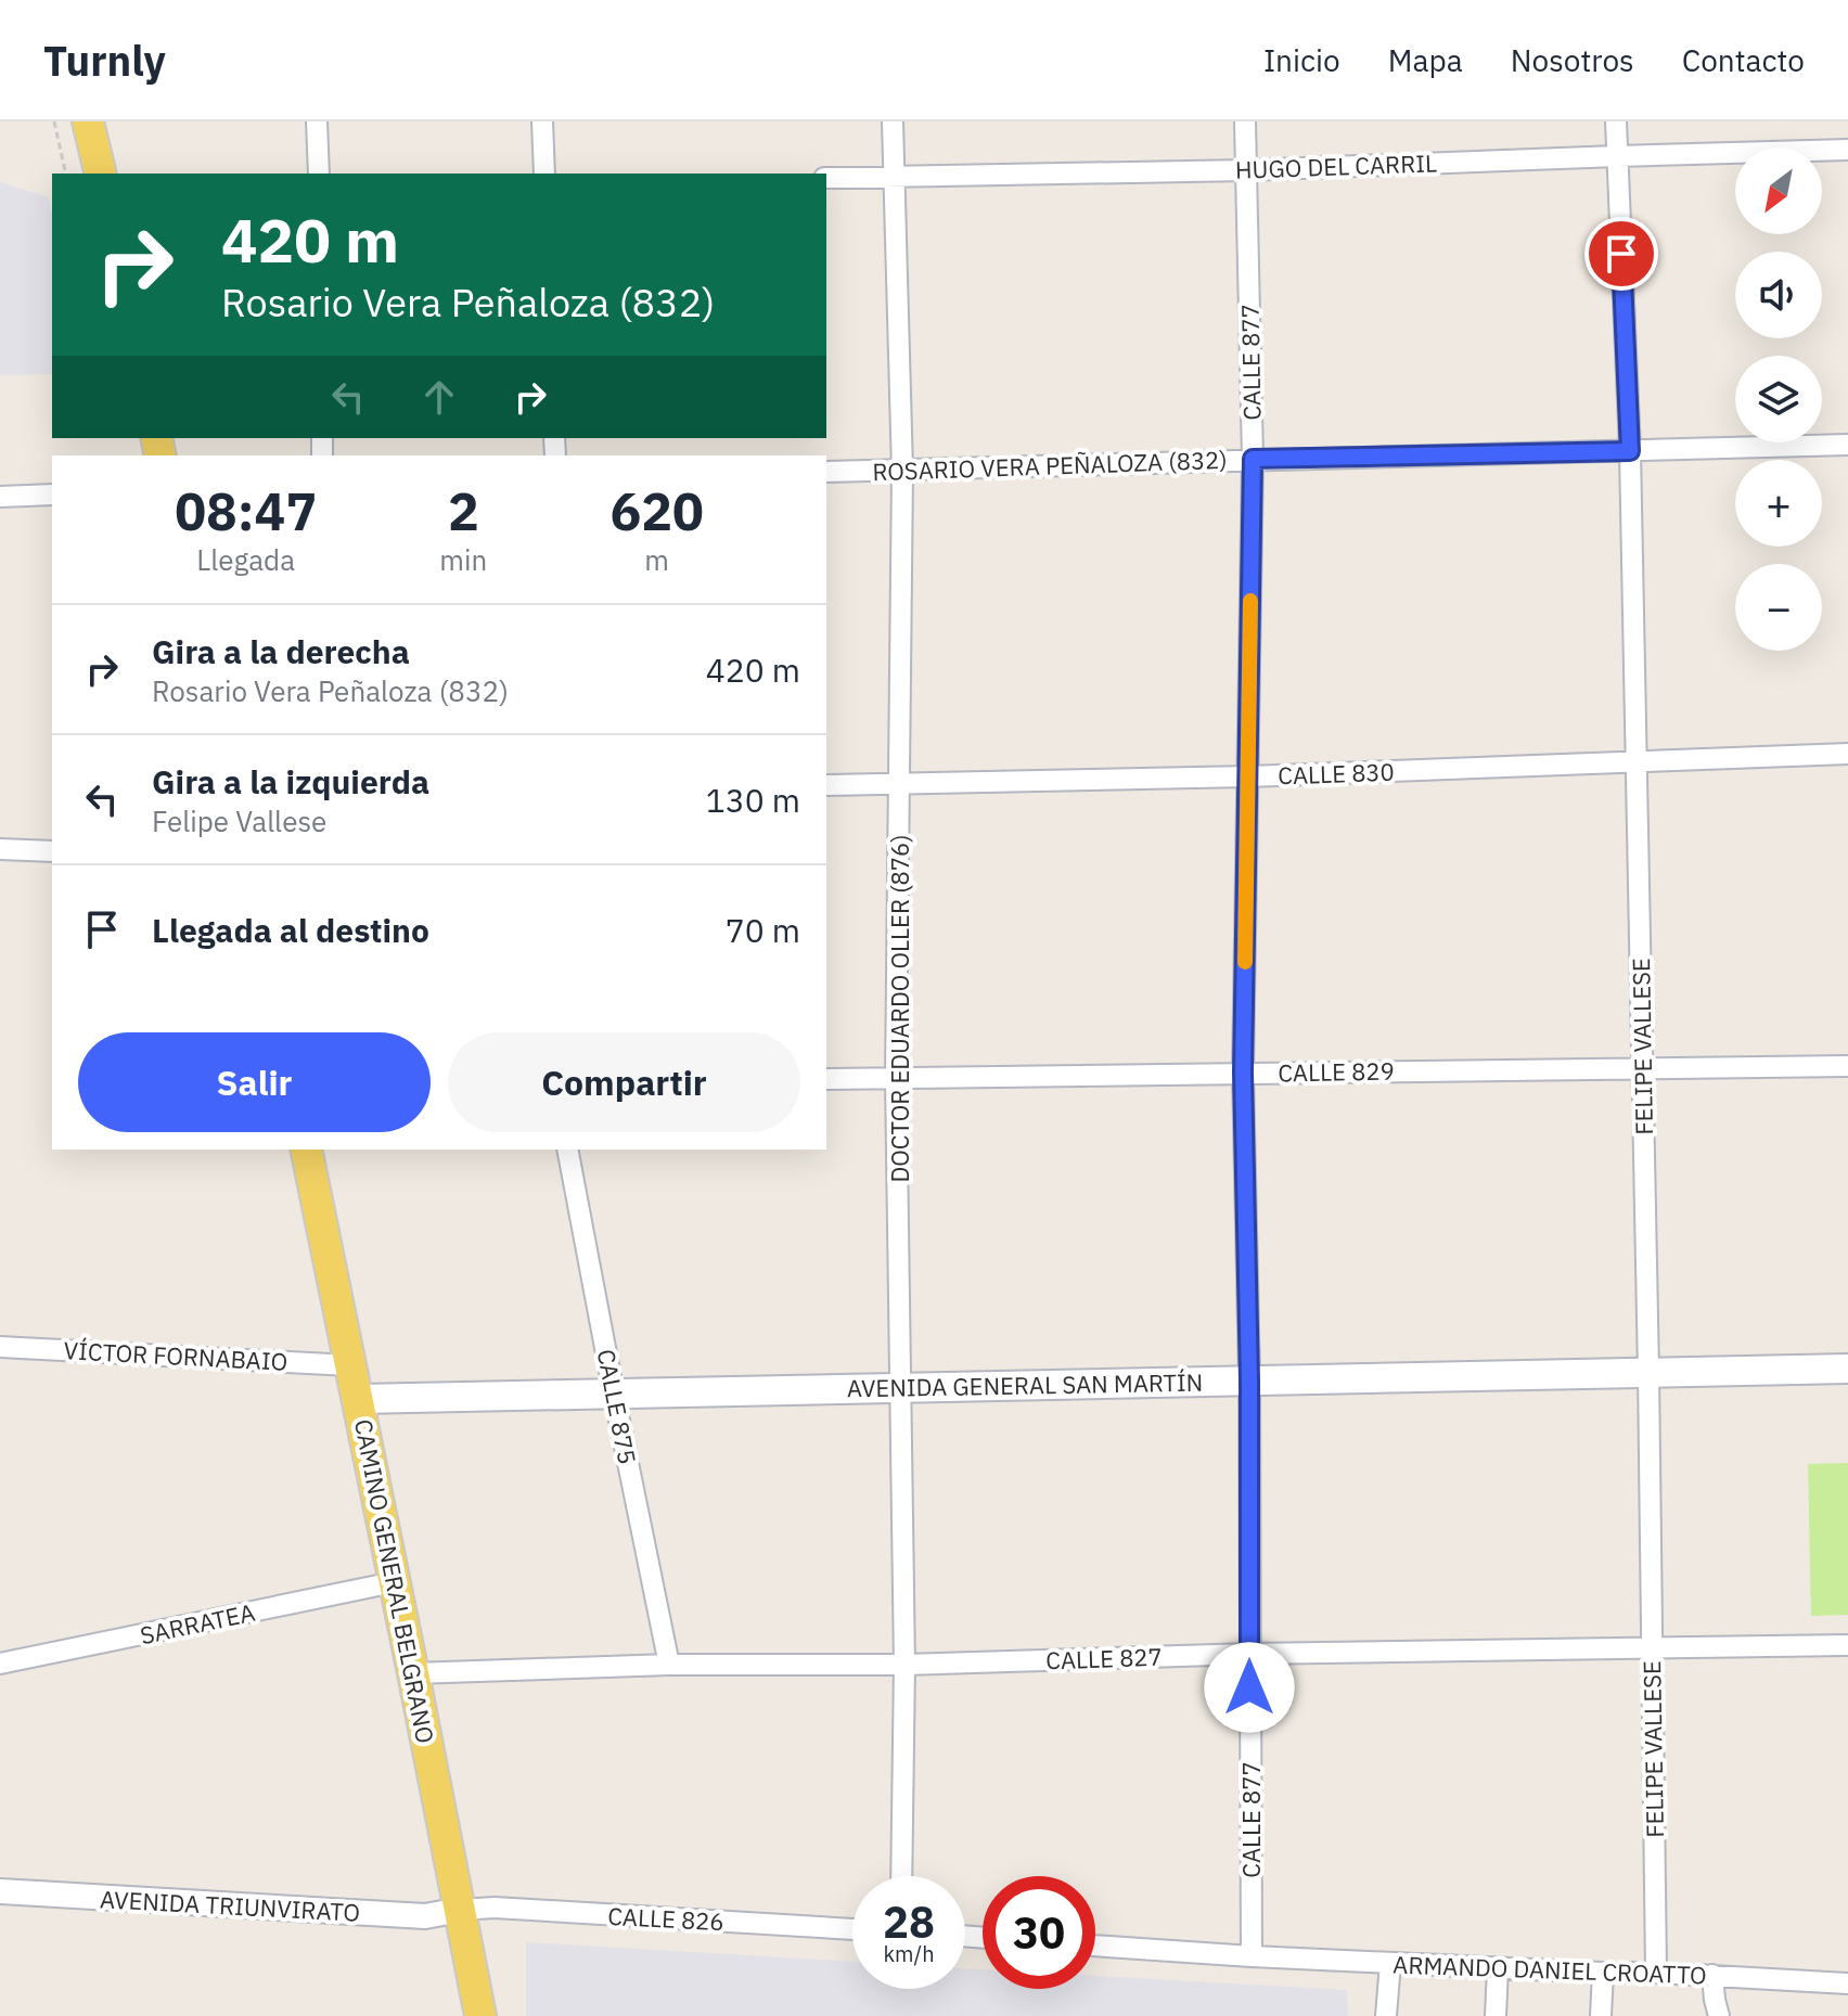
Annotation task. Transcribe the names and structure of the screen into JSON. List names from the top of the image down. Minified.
{"streets":{"main road":["AVENIDA GENERAL SAN MARTÍN","CAMINO GENERAL BELGRANO"],"street":["HUGO DEL CARRIL","CALLE 877","ROSARIO VERA PEÑALOZA (832)","CALLE 830","DOCTOR EDUARDO OLLER (876)","FELIPE VALLESE","CALLE 829","VÍCTOR FORNABAIO","CALLE 875","SARRATEA","CALLE 827","AVENIDA TRIUNVIRATO","CALLE 826","ARMANDO DANIEL CROATTO"]},"crossings":[["HUGO DEL CARRIL","CALLE 877"],["HUGO DEL CARRIL","DOCTOR EDUARDO OLLER (876)"],["HUGO DEL CARRIL","FELIPE VALLESE"],["CALLE 877","ROSARIO VERA PEÑALOZA (832)"],["CALLE 877","CALLE 830"],["CALLE 877","CALLE 829"],["CALLE 877","AVENIDA GENERAL SAN MARTÍN"],["CALLE 877","CALLE 827"],["CALLE 877","ARMANDO DANIEL CROATTO"],["ROSARIO VERA PEÑALOZA (832)","DOCTOR EDUARDO OLLER (876)"],["ROSARIO VERA PEÑALOZA (832)","FELIPE VALLESE"],["CALLE 830","DOCTOR EDUARDO OLLER (876)"],["CALLE 830","FELIPE VALLESE"],["DOCTOR EDUARDO OLLER (876)","CALLE 829"],["DOCTOR EDUARDO OLLER (876)","AVENIDA GENERAL SAN MARTÍN"],["DOCTOR EDUARDO OLLER (876)","CALLE 827"],["FELIPE VALLESE","CALLE 829"],["FELIPE VALLESE","AVENIDA GENERAL SAN MARTÍN"],["FELIPE VALLESE","CALLE 827"],["FELIPE VALLESE","ARMANDO DANIEL CROATTO"],["VÍCTOR FORNABAIO","CAMINO GENERAL BELGRANO"],["AVENIDA GENERAL SAN MARTÍN","CALLE 875"],["AVENIDA GENERAL SAN MARTÍN","CAMINO GENERAL BELGRANO"],["CALLE 875","CALLE 827"],["CAMINO GENERAL BELGRANO","SARRATEA"],["CAMINO GENERAL BELGRANO","CALLE 827"],["CAMINO GENERAL BELGRANO","AVENIDA TRIUNVIRATO"],["CAMINO GENERAL BELGRANO","CALLE 826"],["AVENIDA TRIUNVIRATO","CALLE 826"]],"north":"bottom left","page":{"header":"Turnly","nav":["Inicio","Mapa","Nosotros","Contacto"],"map_buttons":["+","−"],"turn":["420 m","Rosario Vera Peñaloza (832)"],"eta":["08:47","Llegada","2","min","620","m"],"list":[{"name":"Gira a la derecha","note":"Rosario Vera Peñaloza (832)","value":"420 m"},{"name":"Gira a la izquierda","note":"Felipe Vallese","value":"130 m"},{"name":"Llegada al destino","value":"70 m"}],"buttons":["Salir","Compartir"],"speed":"28 km/h","limit":"30"}}
